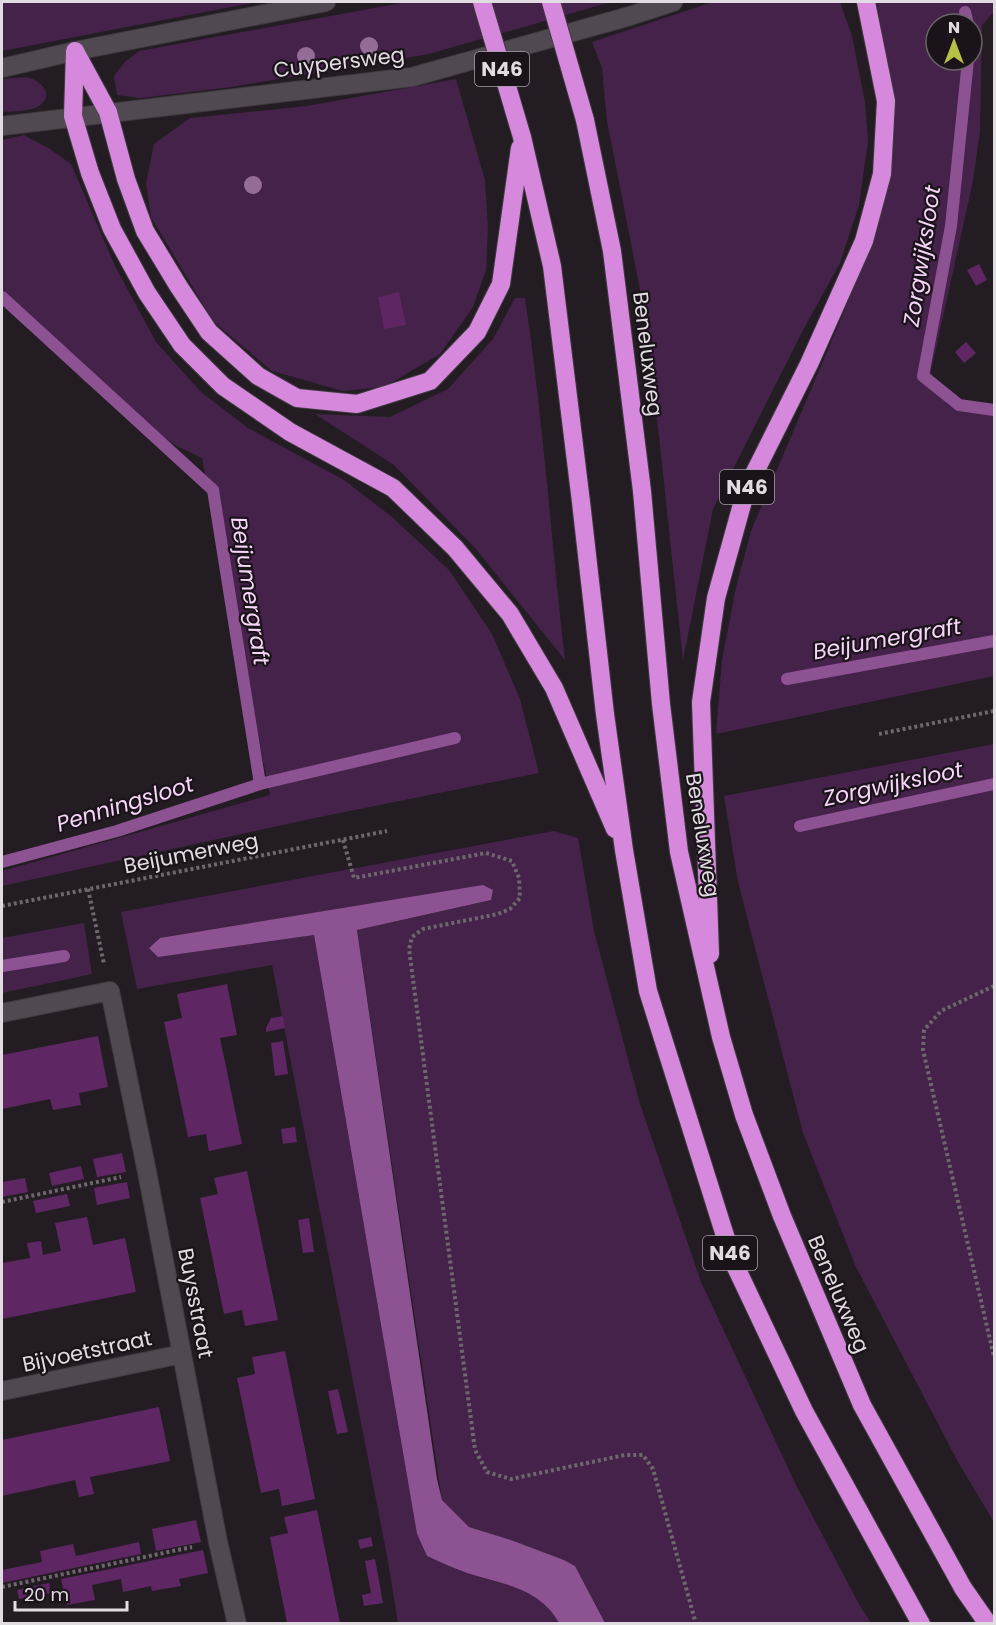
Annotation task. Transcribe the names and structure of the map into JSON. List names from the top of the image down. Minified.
{"streets":{"highway":["N46","Beneluxweg"],"street":["Cuypersweg","Buysstraat","Bijvoetstraat"],"path":["Beijumerweg"]},"crossings":[["Cuypersweg","N46"],["N46","Beneluxweg"],["Buysstraat","Bijvoetstraat"]],"water":["Zorgwijksloot","Beijumergraft","Penningsloot"],"scale_bar":"20 m","north":"top"}
